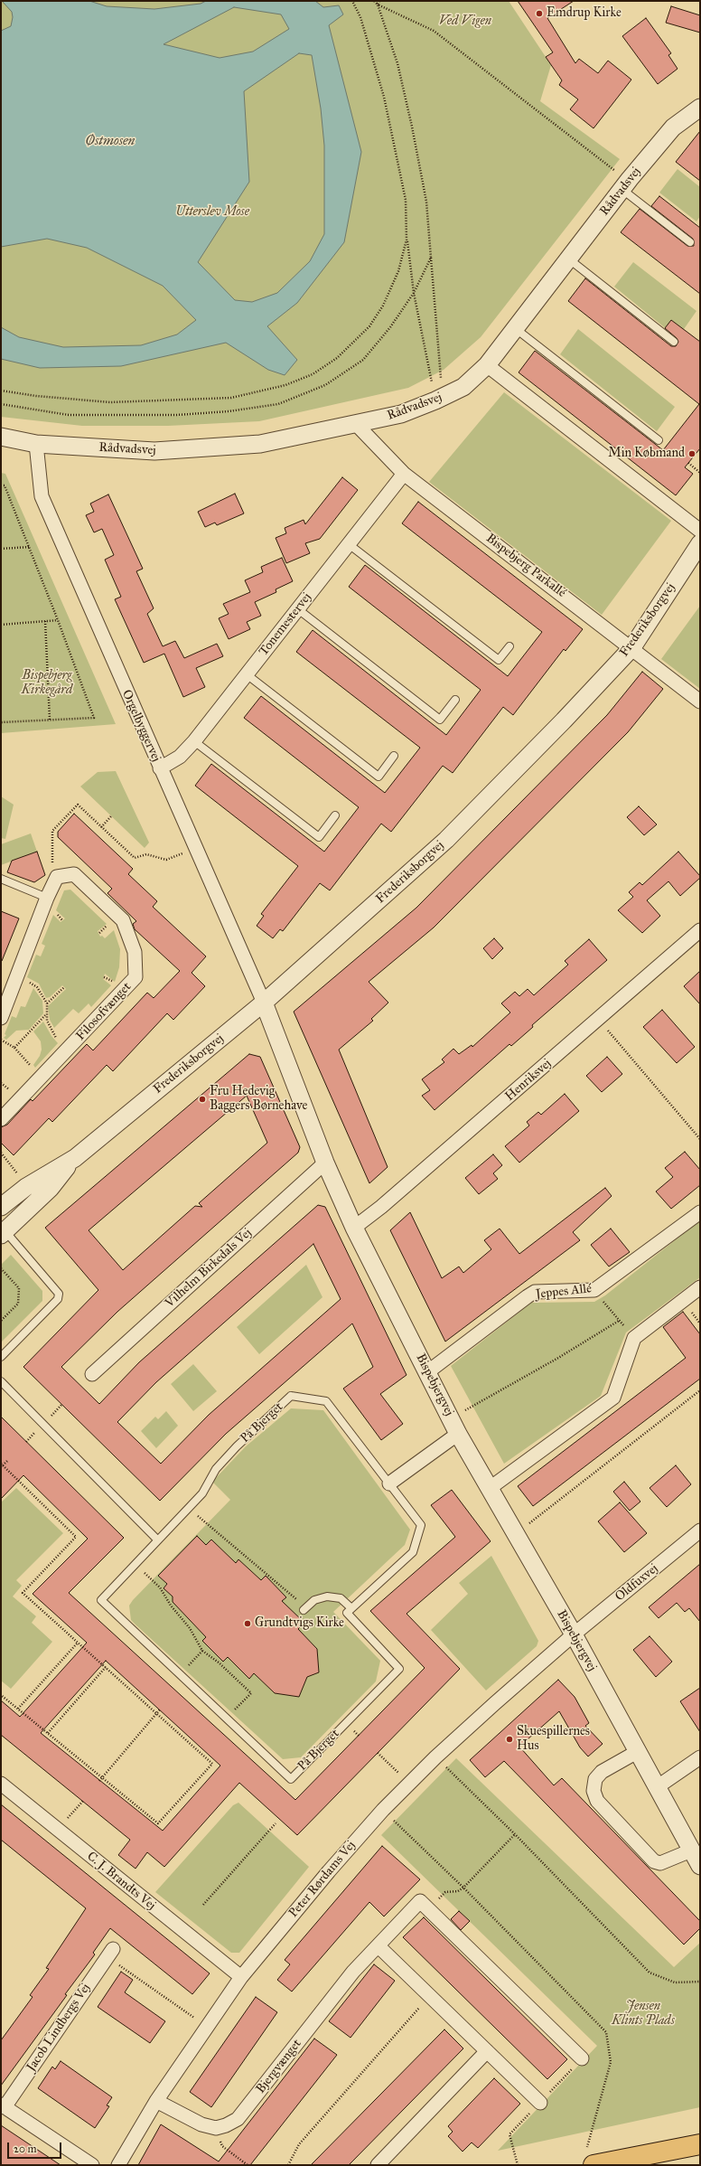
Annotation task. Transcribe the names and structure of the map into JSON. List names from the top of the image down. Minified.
{"streets":{"street":["Rådvadsvej","Bispebjerg Parkallé","Frederiksborgvej","Tonemestervej","Orgelbyggervej","Filosofvænget","Henriksvej","Vilhelm Birkedals Vej","Jeppes Allé","Bispebjergvej","Oldfuxvej","Peter Rørdams Vej","C. J. Brandts Vej","Jacob Lindbergs Vej","Bjergvænget"],"lane":["På Bjerget"]},"crossings":[["Rådvadsvej","Bispebjerg Parkallé"],["Rådvadsvej","Orgelbyggervej"],["Bispebjerg Parkallé","Frederiksborgvej"],["Bispebjerg Parkallé","Tonemestervej"],["Frederiksborgvej","Orgelbyggervej"],["Frederiksborgvej","Bispebjergvej"],["Tonemestervej","Orgelbyggervej"],["Orgelbyggervej","Bispebjergvej"],["Henriksvej","Bispebjergvej"],["Vilhelm Birkedals Vej","Bispebjergvej"],["Jeppes Allé","Bispebjergvej"],["Bispebjergvej","Oldfuxvej"],["Bispebjergvej","Peter Rørdams Vej"],["Oldfuxvej","Peter Rørdams Vej"],["Peter Rørdams Vej","C. J. Brandts Vej"]],"water":["Østmosen"],"parks":["Ved Vigen","Utterslev Mose","Bispebjerg Kirkegård","Jensen Klints Plads"],"places":["Emdrup Kirke","Min Købmand","Fru Hedevig Baggers Børnehave","Grundtvigs Kirke","Skuespillernes Hus"],"scale_bar":"20 m"}
